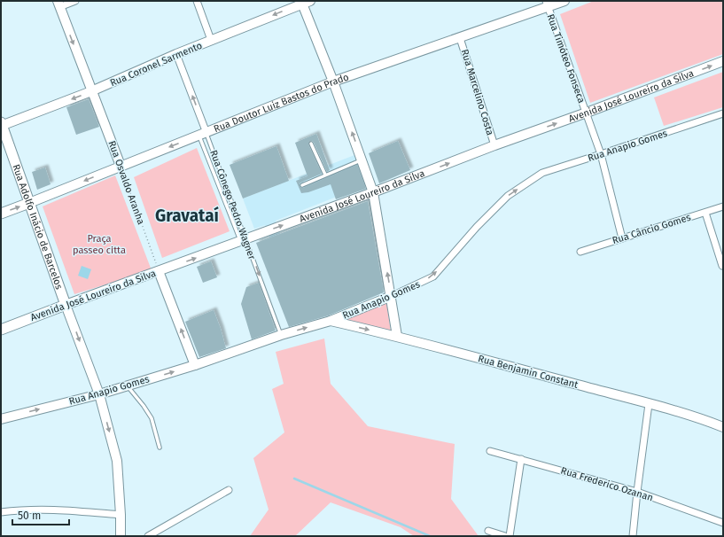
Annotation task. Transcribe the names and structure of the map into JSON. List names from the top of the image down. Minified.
{"streets":{"main road":["Avenida José Loureiro da Silva","Rua Doutor Luiz Bastos do Prado","Rua Adolfo Inácio de Barcelos"],"street":["Rua Timóteo Fonseca","Rua Coronel Sarmento","Rua Marcelino Costa","Rua Anapio Gomes","Rua Osvaldo Aranha","Rua Cônego Pedro Wagner","Rua Câncio Gomes","Rua Benjamin Constant","Rua Frederico Ozanan"]},"crossings":[["Rua Timóteo Fonseca","Avenida José Loureiro da Silva"],["Rua Timóteo Fonseca","Rua Doutor Luiz Bastos do Prado"],["Rua Timóteo Fonseca","Rua Anapio Gomes"],["Rua Timóteo Fonseca","Rua Câncio Gomes"],["Rua Coronel Sarmento","Rua Osvaldo Aranha"],["Rua Coronel Sarmento","Rua Cônego Pedro Wagner"],["Rua Coronel Sarmento","Rua Adolfo Inácio de Barcelos"],["Rua Marcelino Costa","Avenida José Loureiro da Silva"],["Rua Marcelino Costa","Rua Doutor Luiz Bastos do Prado"],["Avenida José Loureiro da Silva","Rua Osvaldo Aranha"],["Avenida José Loureiro da Silva","Rua Cônego Pedro Wagner"],["Avenida José Loureiro da Silva","Rua Adolfo Inácio de Barcelos"],["Rua Doutor Luiz Bastos do Prado","Rua Osvaldo Aranha"],["Rua Doutor Luiz Bastos do Prado","Rua Cônego Pedro Wagner"],["Rua Doutor Luiz Bastos do Prado","Rua Adolfo Inácio de Barcelos"],["Rua Anapio Gomes","Rua Cônego Pedro Wagner"],["Rua Anapio Gomes","Rua Adolfo Inácio de Barcelos"],["Rua Anapio Gomes","Rua Benjamin Constant"]],"one_way":["Rua Coronel Sarmento","Avenida José Loureiro da Silva","Rua Anapio Gomes","Rua Adolfo Inácio de Barcelos"],"districts":["Gravataí"],"parks":["Praça passeo citta"],"scale_bar":"50 m"}
